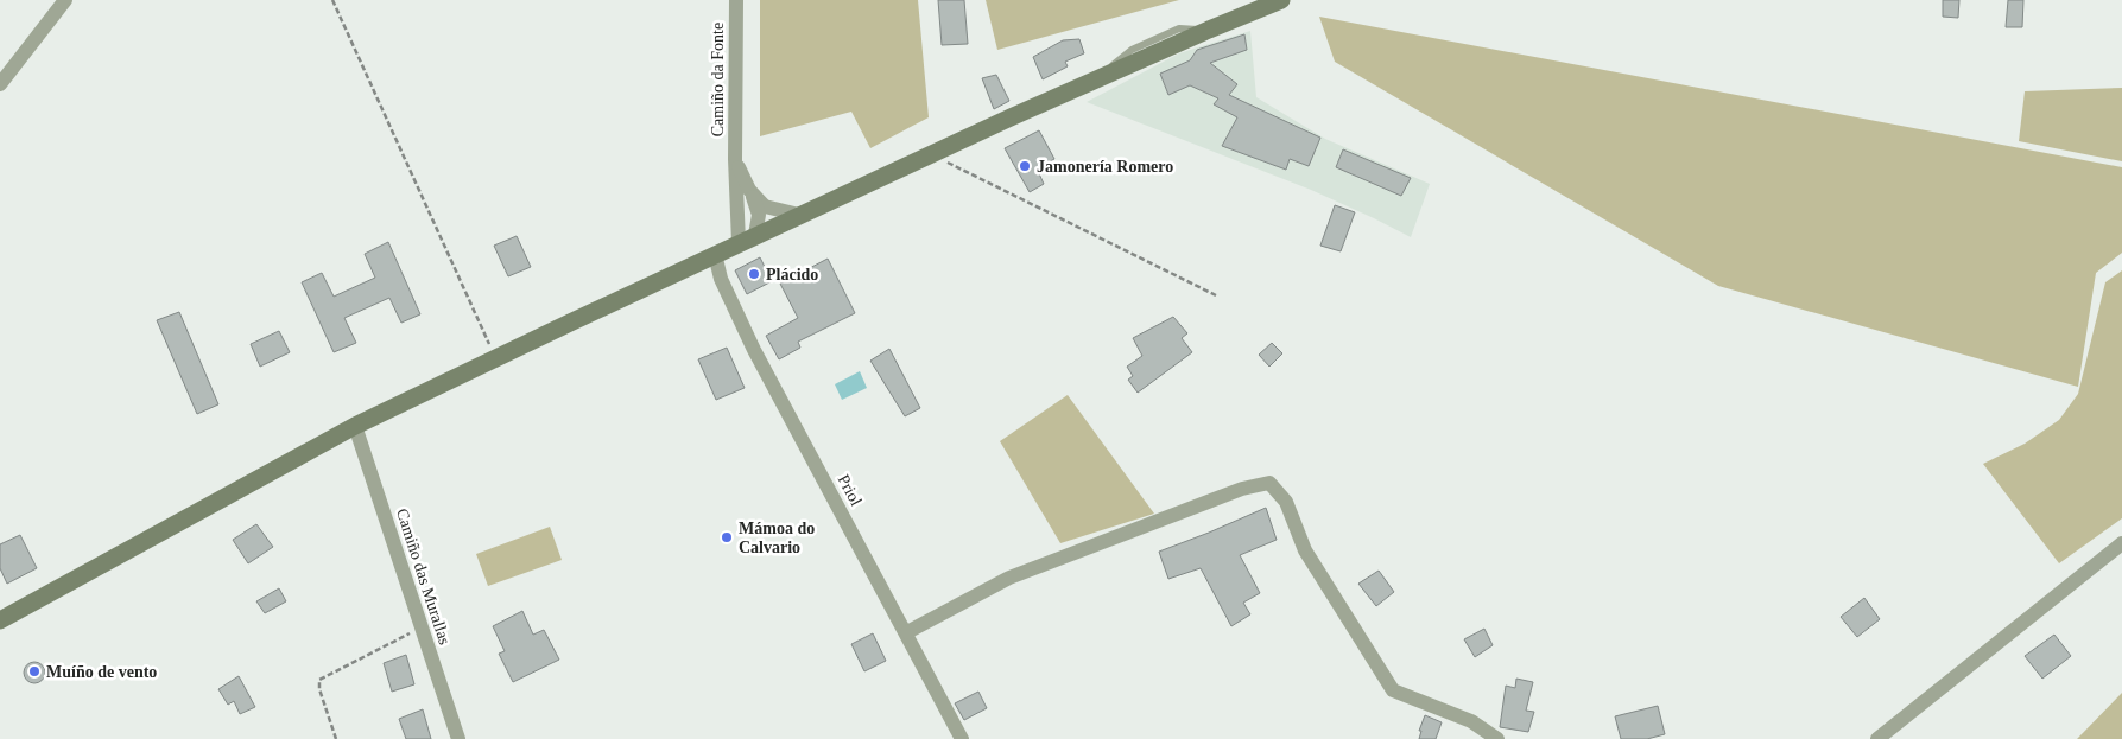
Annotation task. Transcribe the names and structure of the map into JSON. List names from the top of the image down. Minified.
{"streets":{"street":["Camiño da Fonte","Priol","Camiño das Murallas"]},"places":["Jamonería Romero","Plácido","Mámoa do Calvario","Muíño de vento"]}
